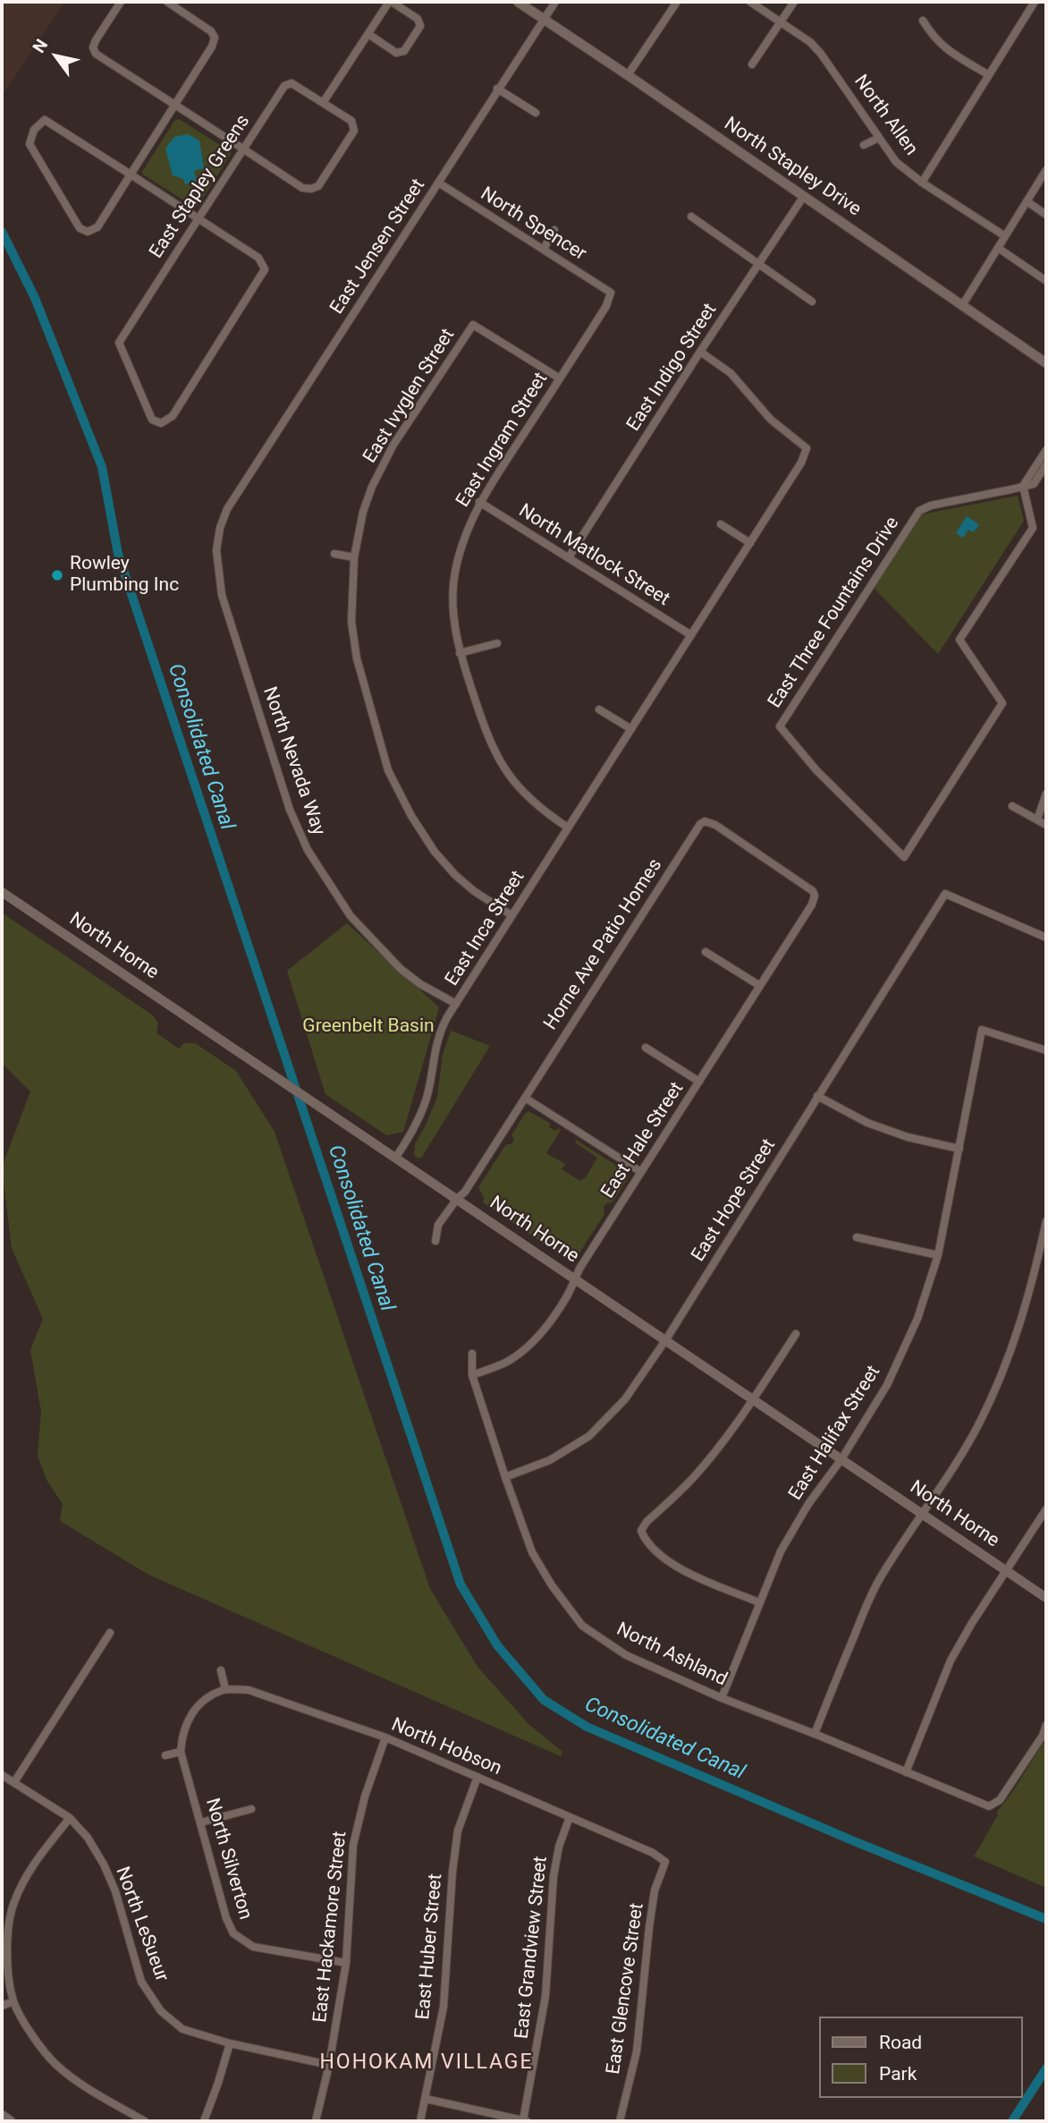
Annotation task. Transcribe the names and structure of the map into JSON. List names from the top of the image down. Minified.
{"streets":{"main road":["North Stapley Drive"],"street":["North Allen","East Stapley Greens","North Spencer","East Jensen Street","East Indigo Street","East Ivyglen Street","East Ingram Street","North Matlock Street","East Three Fountains Drive","North Nevada Way","East Inca Street","Horne Ave Patio Homes","North Horne","East Hale Street","East Hope Street","East Halifax Street","North Ashland","North Hobson","North Silverton","North LeSueur","East Hackamore Street","East Huber Street","East Grandview Street","East Glencove Street"]},"crossings":[["North Stapley Drive","East Jensen Street"],["North Stapley Drive","East Indigo Street"],["North Spencer","East Jensen Street"],["North Spencer","East Ingram Street"],["East Jensen Street","North Nevada Way"],["East Indigo Street","North Matlock Street"],["East Indigo Street","East Inca Street"],["East Ivyglen Street","East Ingram Street"],["East Ivyglen Street","East Inca Street"],["East Ingram Street","North Matlock Street"],["East Ingram Street","East Inca Street"],["North Matlock Street","East Inca Street"],["North Nevada Way","East Inca Street"],["East Inca Street","North Horne"],["Horne Ave Patio Homes","North Horne"],["Horne Ave Patio Homes","East Hale Street"],["North Horne","East Hale Street"],["North Horne","East Hope Street"],["North Horne","East Halifax Street"],["East Hale Street","North Ashland"],["East Hope Street","North Ashland"],["East Halifax Street","North Ashland"],["North Hobson","North Silverton"],["North Hobson","East Hackamore Street"],["North Hobson","East Huber Street"],["North Hobson","East Grandview Street"],["North Hobson","East Glencove Street"],["North Silverton","East Hackamore Street"],["North LeSueur","East Hackamore Street"]],"districts":["HOHOKAM VILLAGE"],"water":["Consolidated Canal"],"parks":["Greenbelt Basin"],"places":["Rowley Plumbing Inc"],"legend":["Road","Park"],"north":"top left"}
